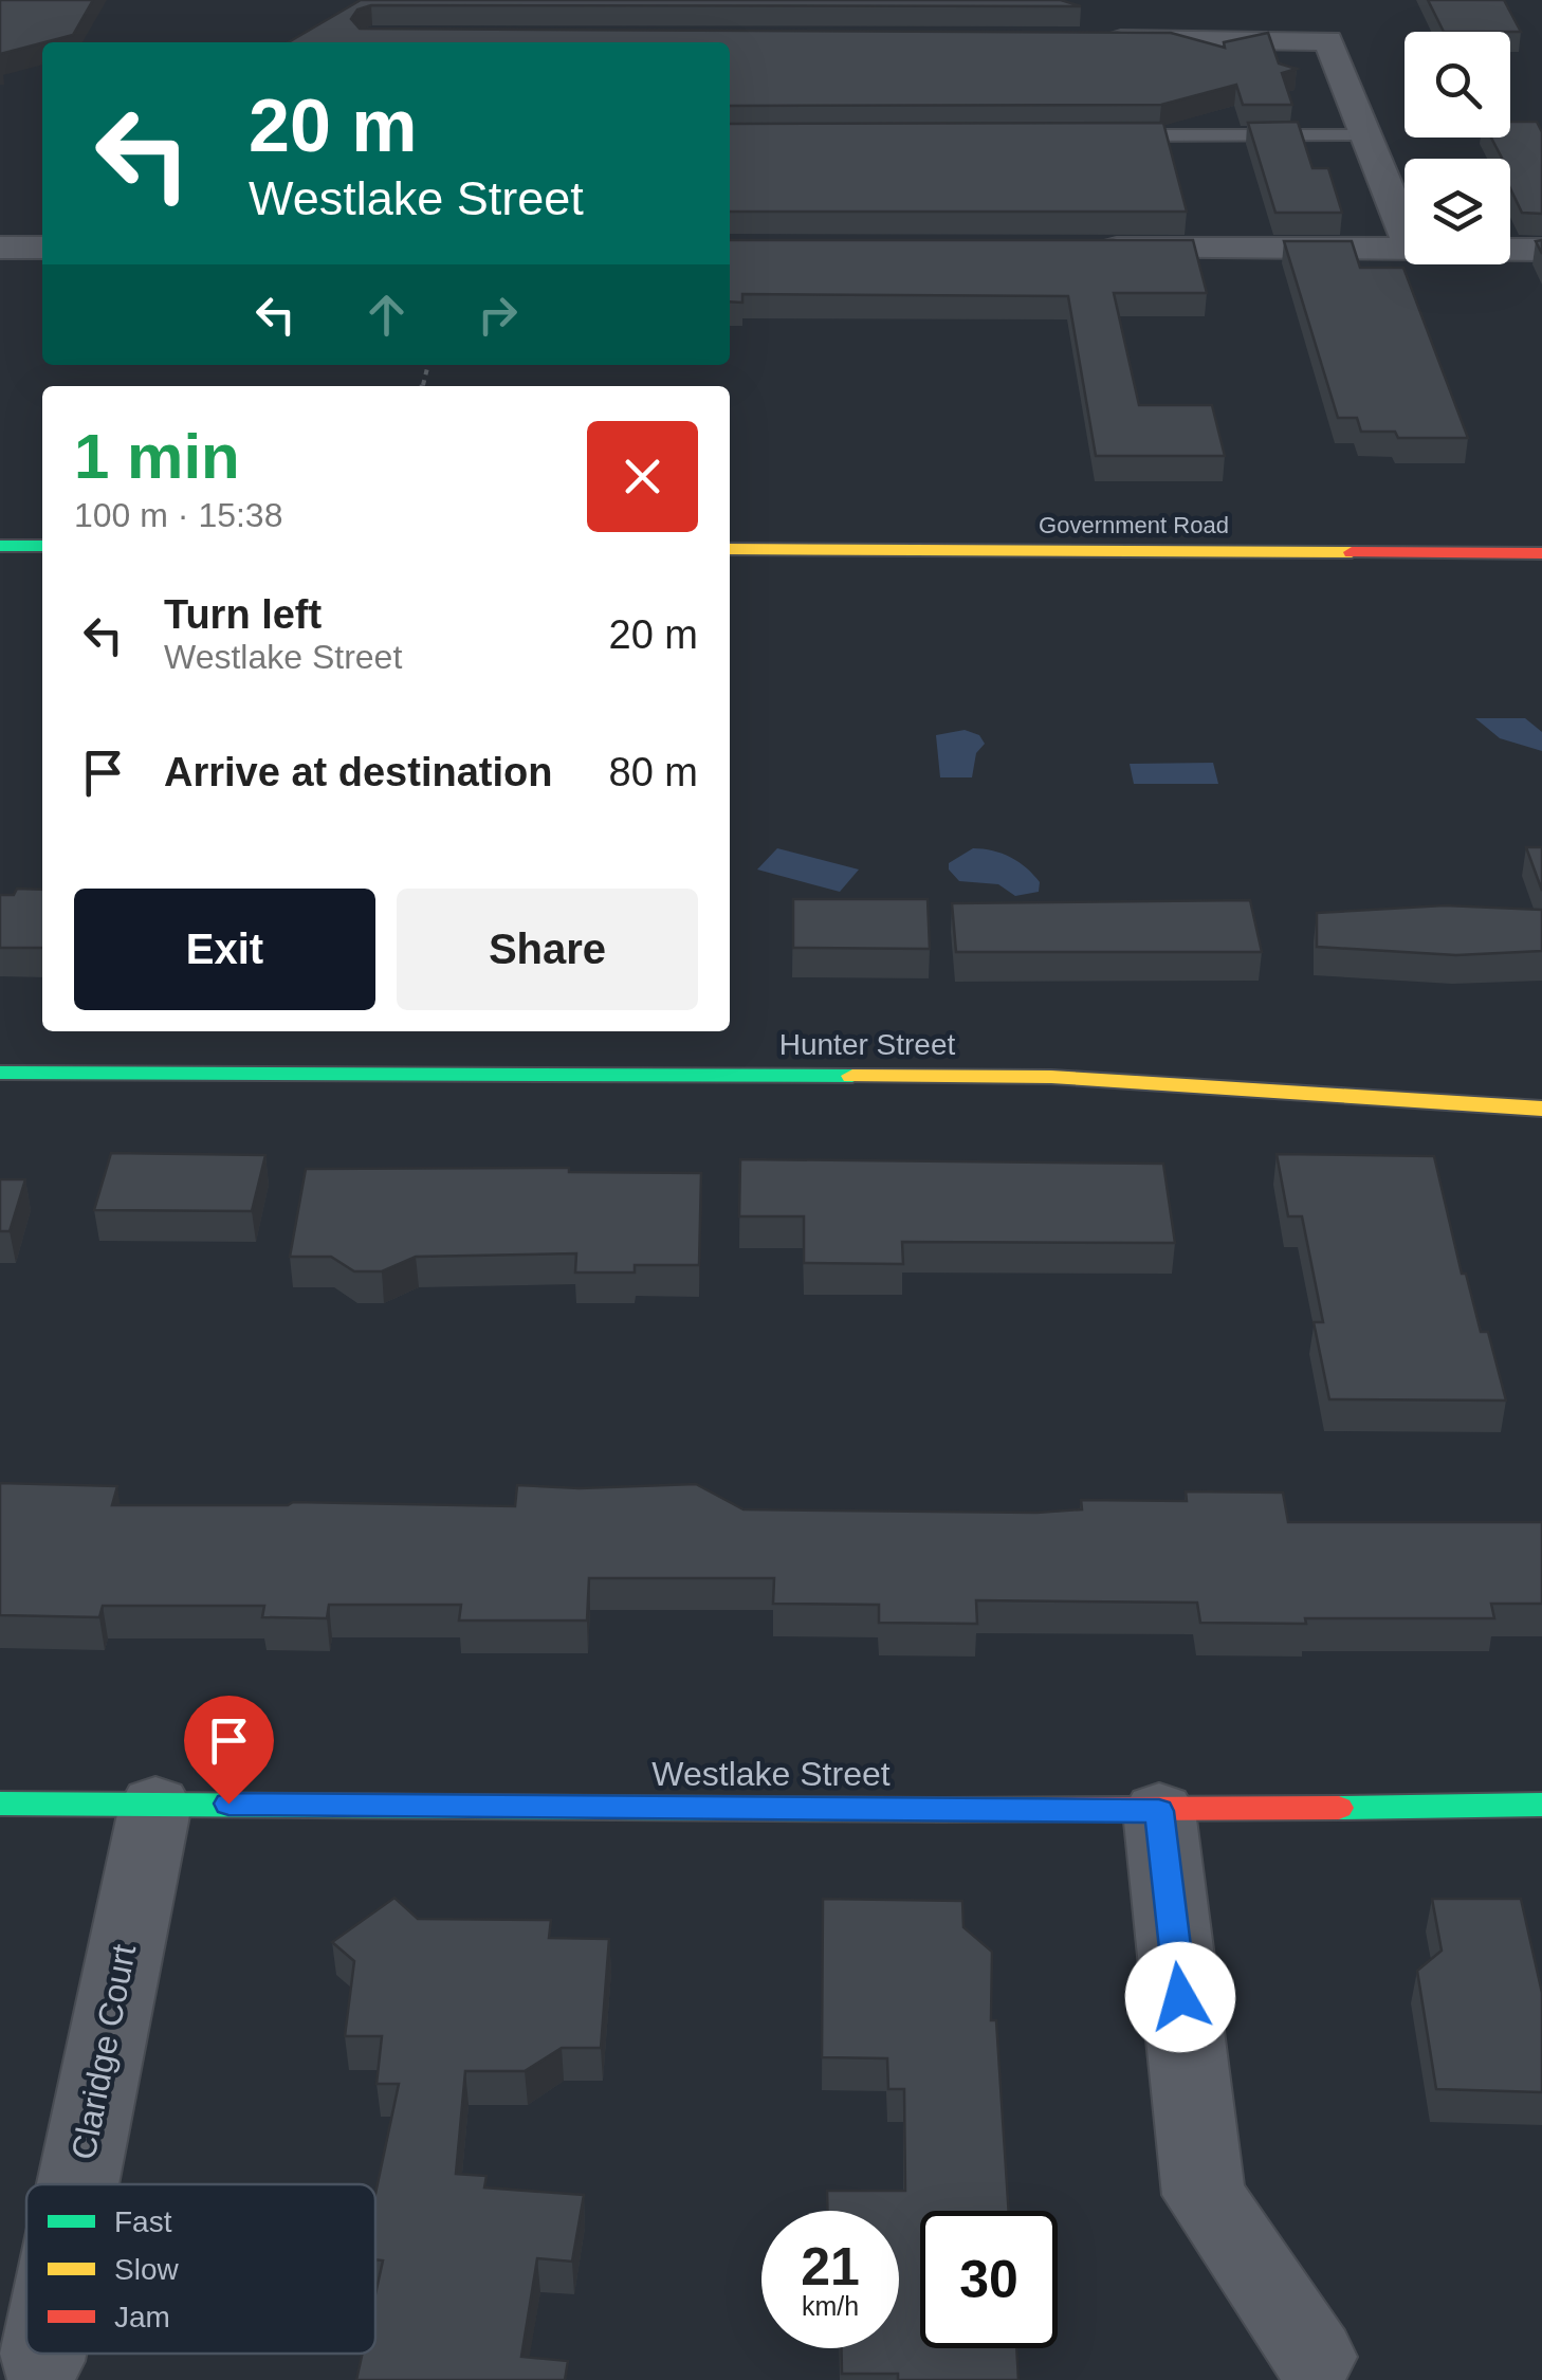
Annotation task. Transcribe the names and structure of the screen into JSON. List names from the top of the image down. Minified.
{"streets":{"street":["Government Road","Hunter Street","Westlake Street","Claridge Court"]},"crossings":[["Westlake Street","Claridge Court"]],"legend":["Fast","Slow","Jam"],"page":{"turn":["20 m","Westlake Street"],"heading":["1 min","100 m · 15:38"],"list":[{"name":"Turn left","note":"Westlake Street","value":"20 m"},{"name":"Arrive at destination","value":"80 m"}],"buttons":["Exit","Share"],"speed":"21 km/h","limit":"30"}}
